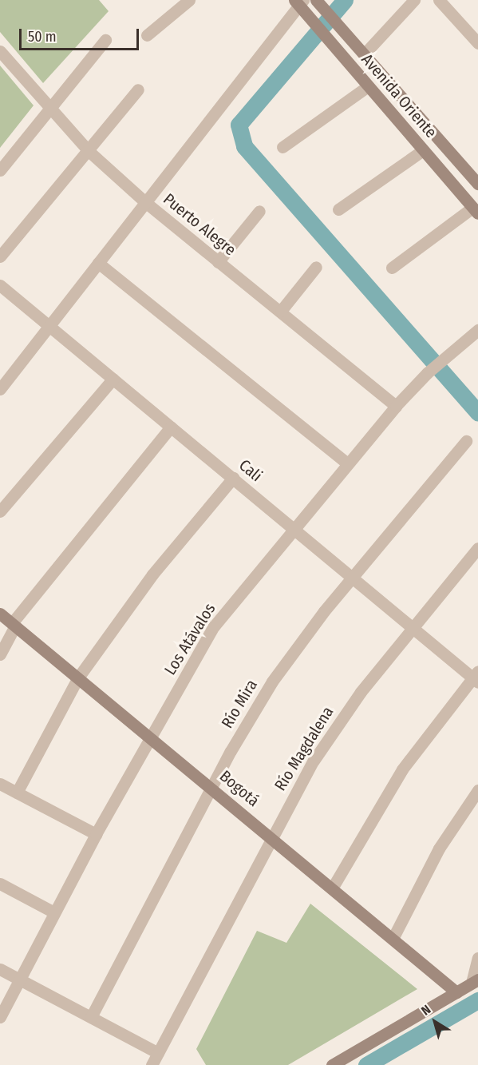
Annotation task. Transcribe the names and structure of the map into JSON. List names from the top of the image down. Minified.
{"streets":{"street":["Avenida Oriente","Puerto Alegre","Cali","Los Atávalos","Río Mira","Río Magdalena","Bogotá"]},"crossings":[["Puerto Alegre","Los Atávalos"],["Cali","Los Atávalos"],["Cali","Río Mira"],["Cali","Río Magdalena"],["Los Atávalos","Bogotá"],["Río Mira","Bogotá"],["Río Magdalena","Bogotá"]],"scale_bar":"50 m","north":"top left"}
